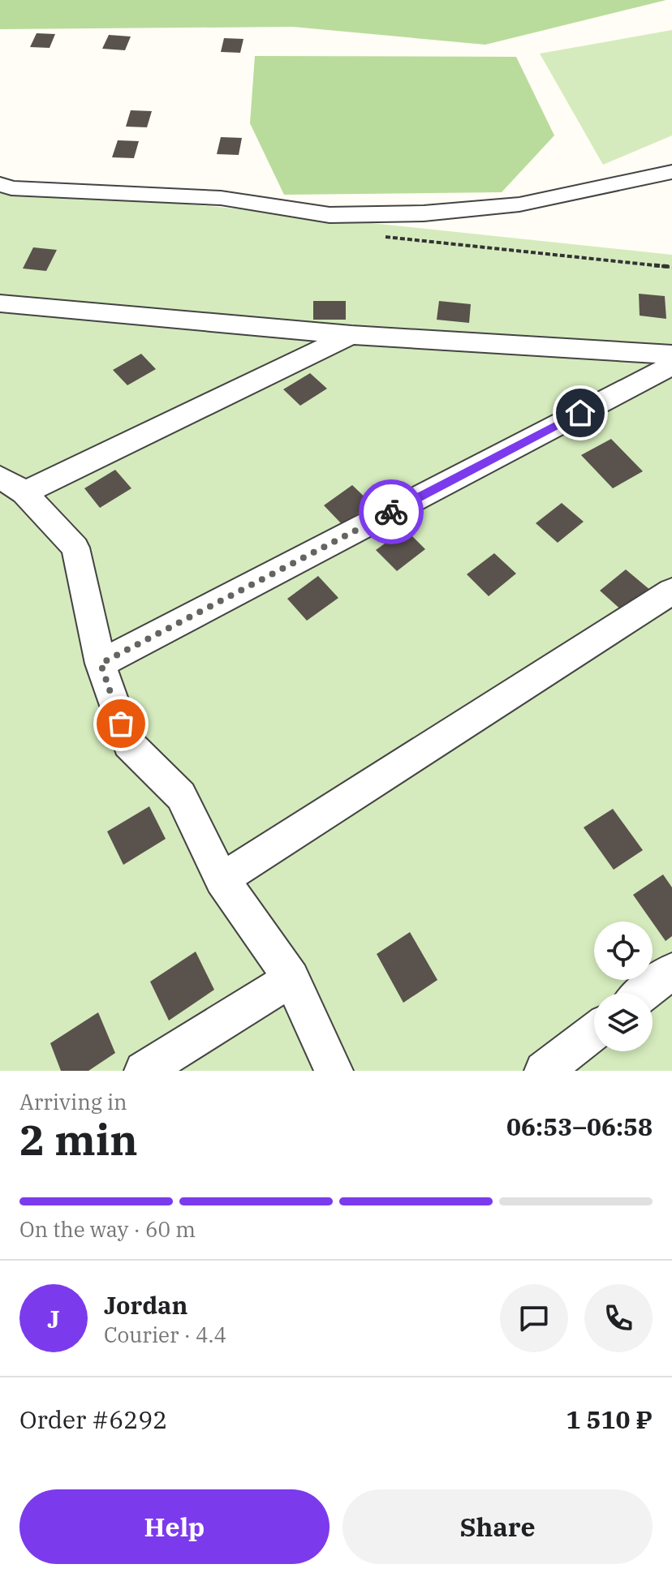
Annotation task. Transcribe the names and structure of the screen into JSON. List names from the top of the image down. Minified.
{"page":{"heading":["2 min","Arriving in","06:53–06:58"],"panel":["Jordan","Courier · 4.4","Order #6292","1 510 ₽"],"bar":"On the way · 60 m","round":"J","buttons":["Help","Share"]}}
